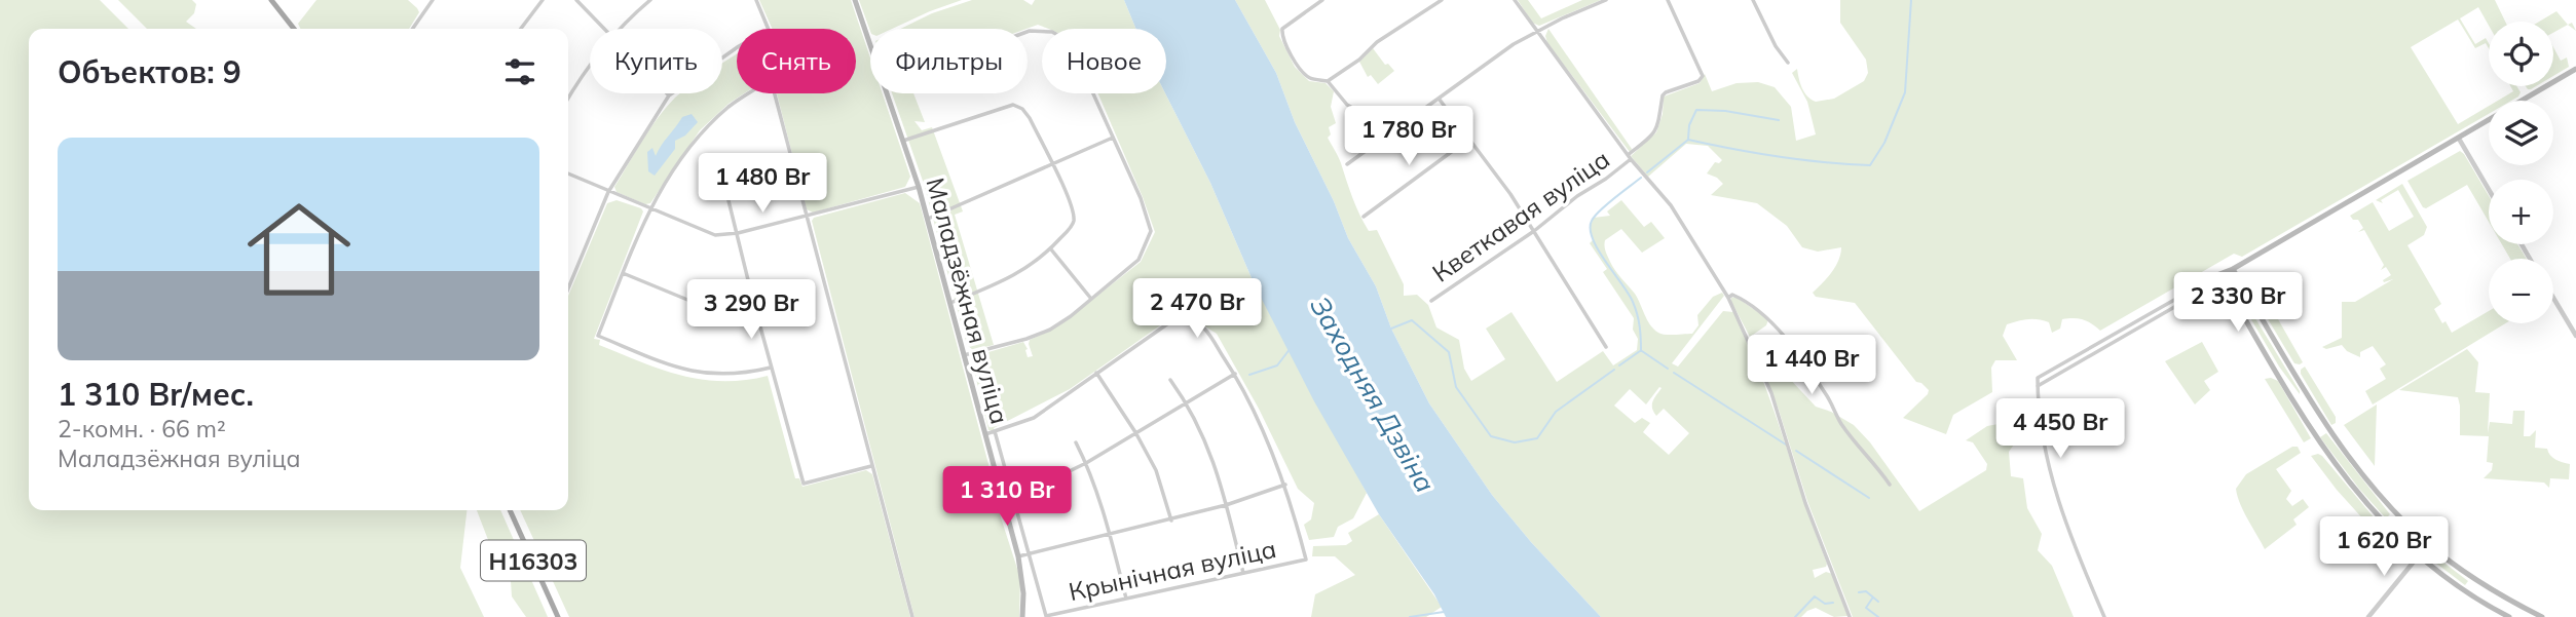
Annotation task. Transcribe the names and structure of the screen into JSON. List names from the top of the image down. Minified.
{"streets":{"main road":["Маладзёжная вуліца","Н16303"],"street":["Кветкавая вуліца","Крынічная вуліца"]},"water":["Заходняя Дзвіна"],"page":{"map_buttons":["+","−"],"chip":["Купить","Снять","Фильтры","Новое"],"heading":"Объектов: 9","price":["1 780 Br","1 480 Br","2 330 Br","2 470 Br","3 290 Br","1 440 Br","4 450 Br","1 310 Br","1 620 Br"],"list":[{"name":"1 310 Br/мес.","note":"2-комн. · 66 m² · Маладзёжная вуліца"}]}}
